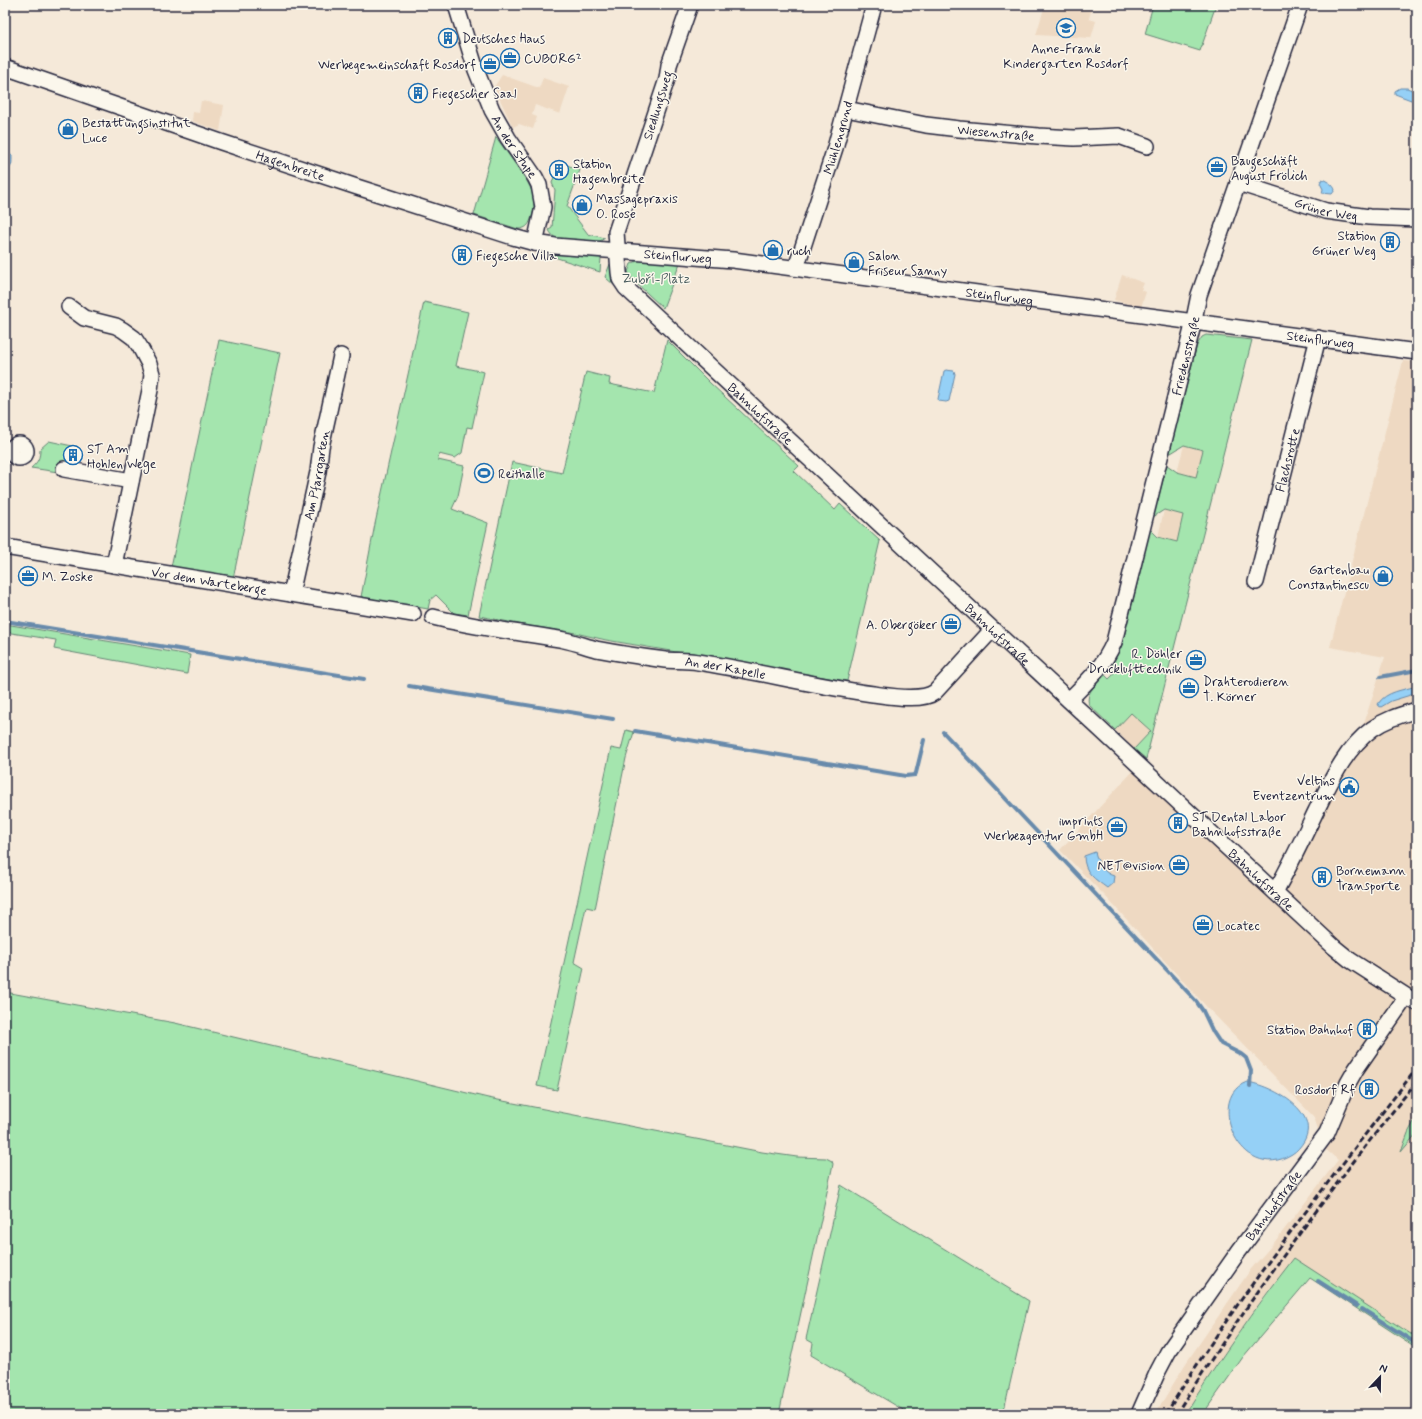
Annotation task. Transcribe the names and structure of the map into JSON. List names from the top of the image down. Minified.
{"streets":{"street":["Siedlungsweg","Wiesenstraße","Mühlengrund","An der Stupe","Hagenbreite","Grüner Weg","Steinflurweg","Friedensstraße","Bahnhofstraße","Flachsrotte","Am Pfarrgarten","Vor dem Warteberge","An der Kapelle"]},"crossings":[["Siedlungsweg","Steinflurweg"],["Siedlungsweg","Bahnhofstraße"],["Wiesenstraße","Mühlengrund"],["Mühlengrund","Steinflurweg"],["An der Stupe","Hagenbreite"],["Hagenbreite","Steinflurweg"],["Grüner Weg","Friedensstraße"],["Steinflurweg","Friedensstraße"],["Steinflurweg","Bahnhofstraße"],["Steinflurweg","Flachsrotte"],["Friedensstraße","Bahnhofstraße"],["Bahnhofstraße","An der Kapelle"],["Am Pfarrgarten","Vor dem Warteberge"]],"parks":["Zubří-Platz"],"places":{"school or university":["Anne-Frank Kindergarten Rosdorf"],"building":["Deutsches Haus","Fiegescher Saal","Station Hagenbreite","Station Grüner Weg","Fiegesche Villa","ST Am Hohlen Wege","ST Dental Labor Bahnhofsstraße","Bornemann Transporte","Station Bahnhof","Rosdorf Rf"],"office":["CUBORG²","Werbegemeinschaft Rosdorf","Baugeschäft August Frölich","M. Zoske","A. Obergöker","R. Döhler Drucklufttechnik","Drahterodieren T. Körner","imprints Werbeagentur GmbH","NET@vision","Locatec"],"shop":["Bestattungsinstitut Luce","Massagepraxis O. Rose","ruch","Salon Friseur Sanny","Gartenbau Constantinescu"],"sports":["Reithalle"],"public building":["Veltins Eventzentrum"]},"north":"top"}
